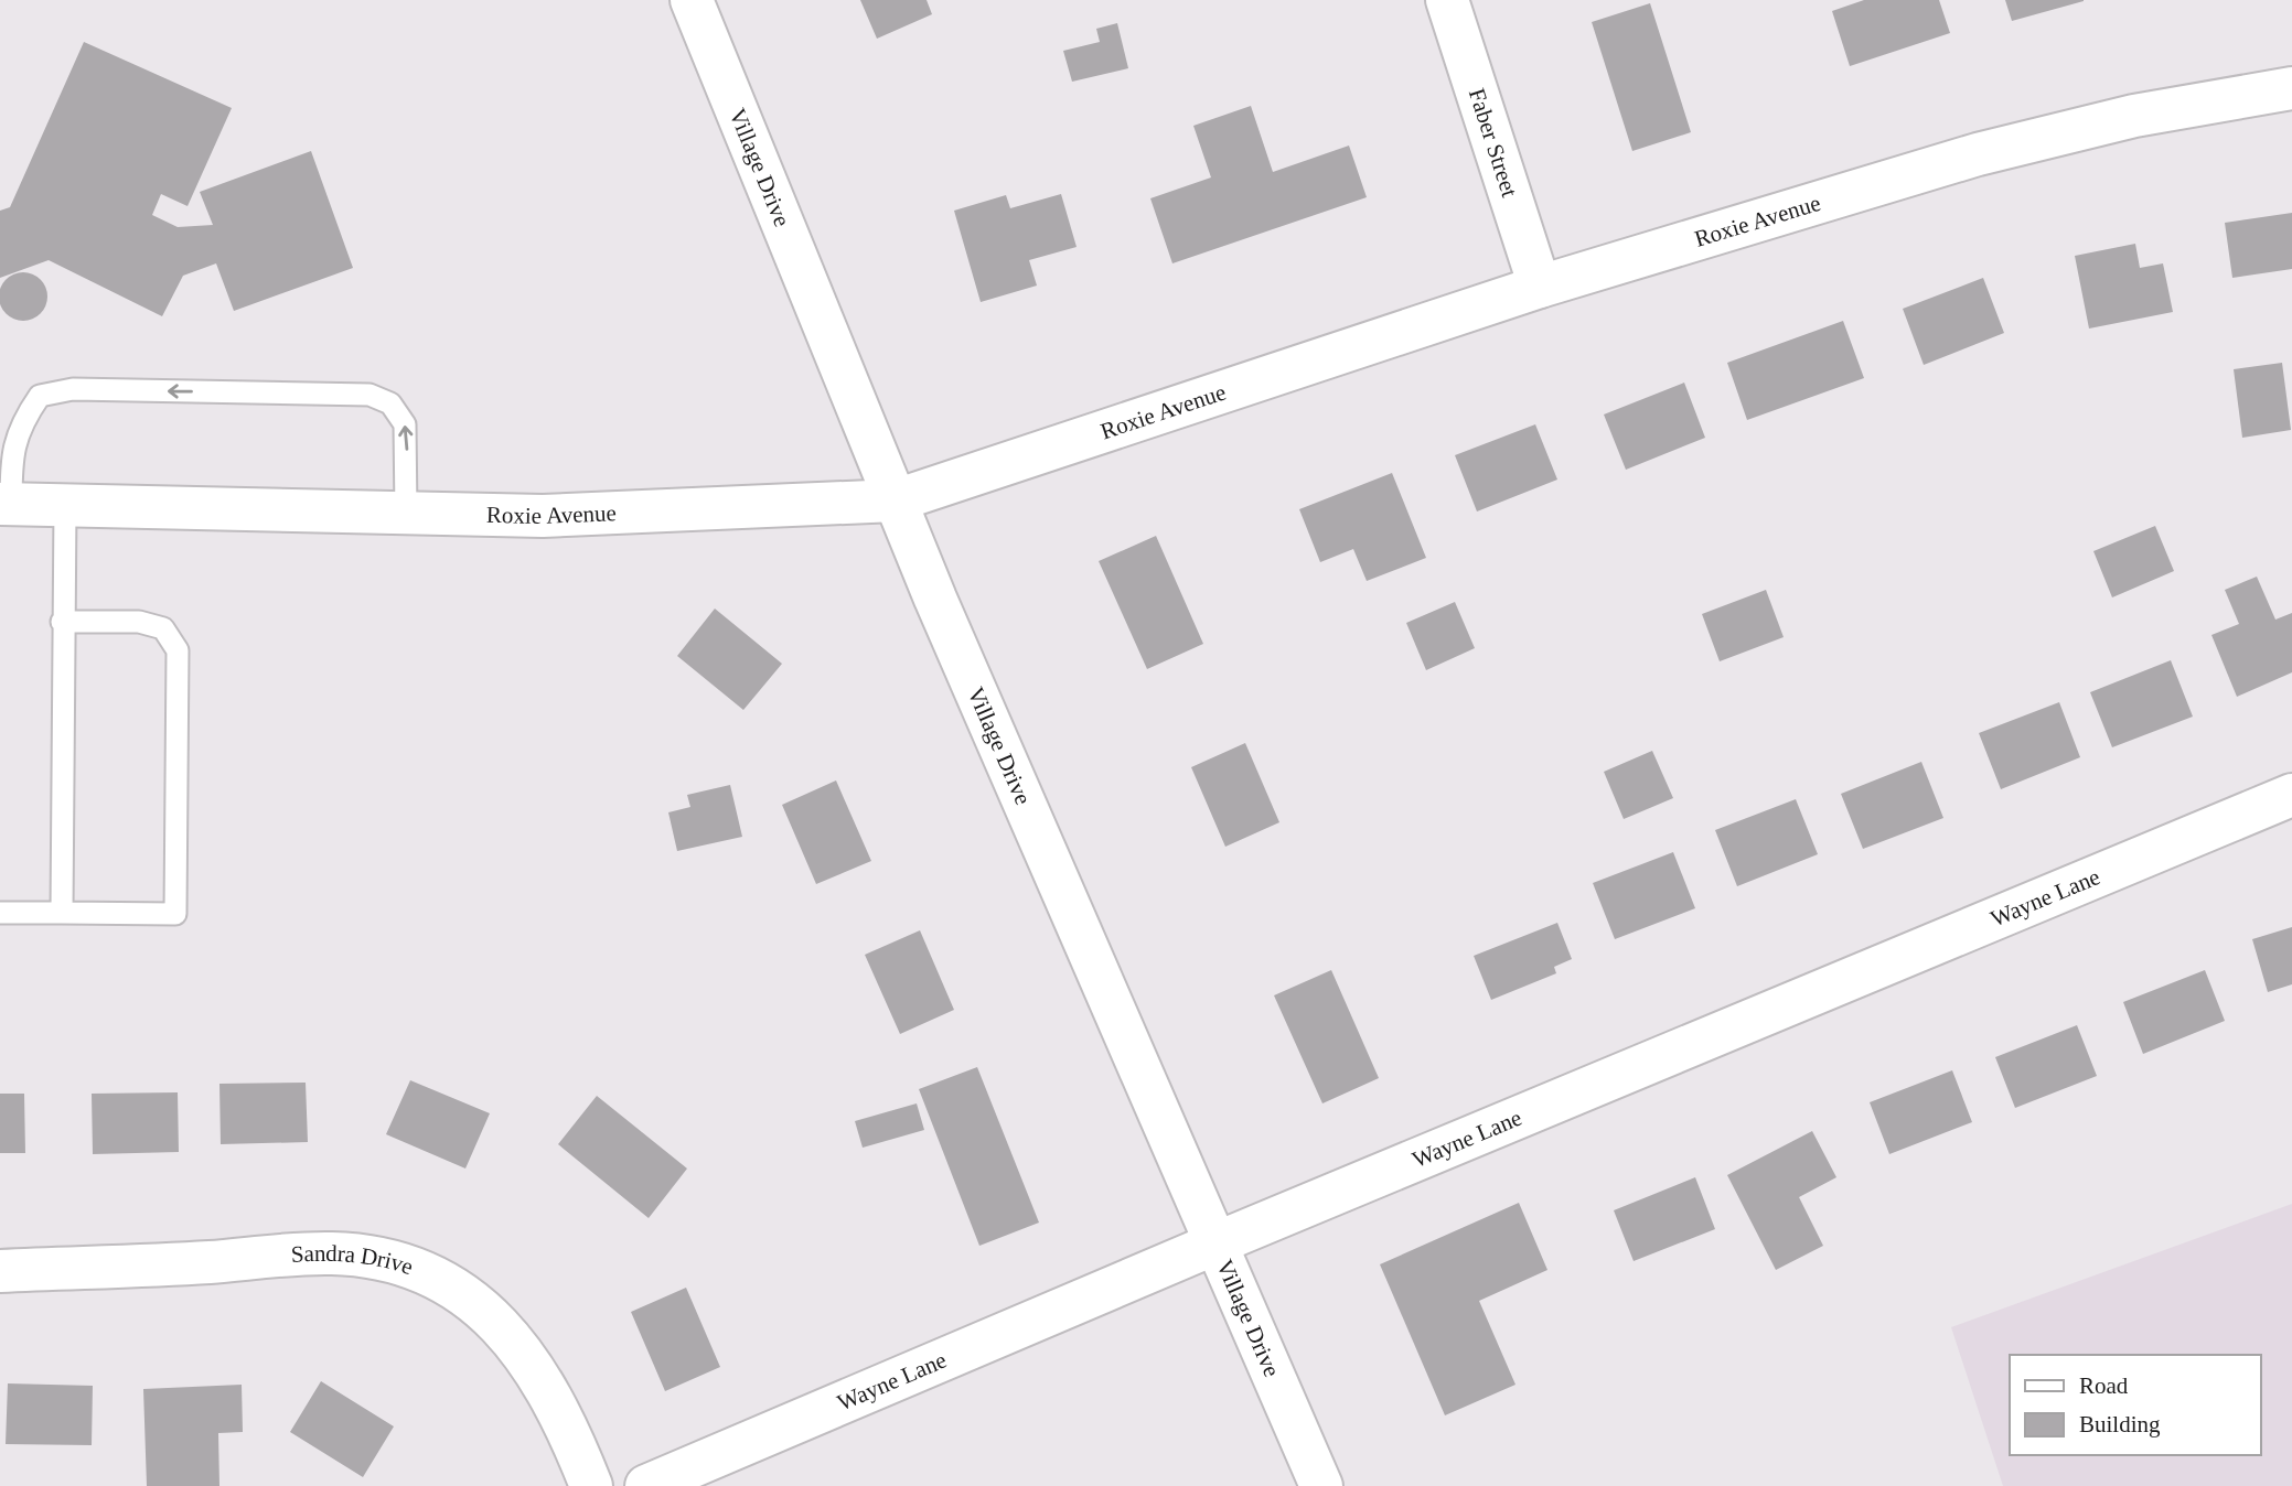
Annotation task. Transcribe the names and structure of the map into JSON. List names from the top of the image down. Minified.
{"streets":{"street":["Faber Street","Village Drive","Roxie Avenue","Wayne Lane","Sandra Drive"]},"crossings":[["Faber Street","Roxie Avenue"],["Village Drive","Roxie Avenue"],["Village Drive","Wayne Lane"]],"legend":["Road","Building"]}
